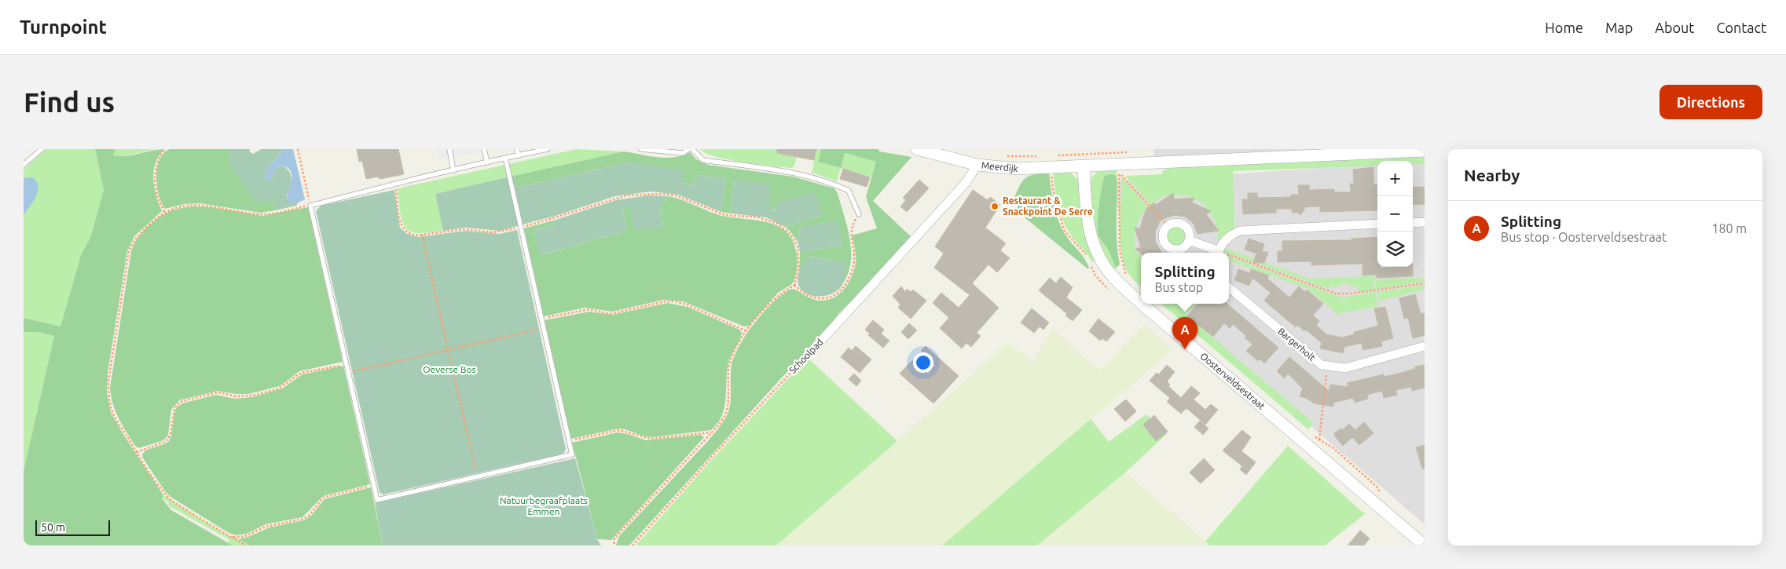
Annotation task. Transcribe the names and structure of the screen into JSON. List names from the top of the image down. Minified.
{"streets":{"street":["Meerdijk","Bargerholt","Schoolpad","Oosterveldsestraat"]},"crossings":[["Meerdijk","Schoolpad"],["Meerdijk","Oosterveldsestraat"]],"parks":["Oeverse Bos","Natuurbegraafplaats Emmen"],"places":["Restaurant & Snackpoint De Serre"],"scale_bar":"50 m","page":{"header":"Turnpoint","nav":["Home","Map","About","Contact"],"buttons":"Directions","title":"Find us","heading":"Nearby","map_buttons":["+","−"],"list":[{"mark":"A","name":"Splitting","note":"Bus stop · Oosterveldsestraat","value":"180 m"}],"popup":["Splitting","Bus stop"],"pins":"A","scale":"50 m"}}
